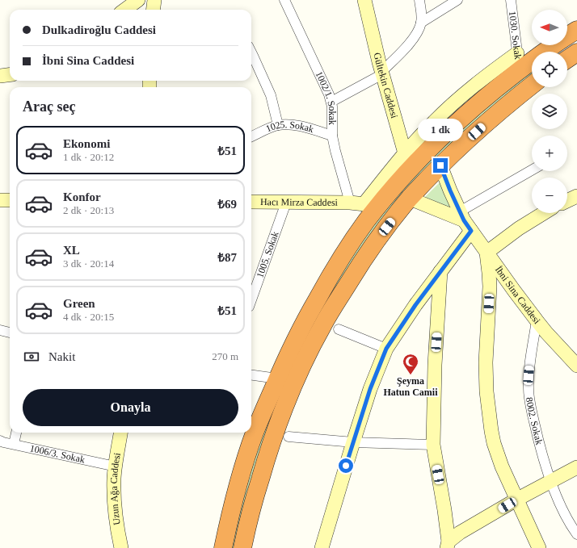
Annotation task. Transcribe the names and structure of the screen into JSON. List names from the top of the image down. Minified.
{"streets":{"street":["1030. Sokak","Gültekin Caddesi","1002/1. Sokak","1025. Sokak","Hacı Mirza Caddesi","1005. Sokak","İbni Sina Caddesi","8002. Sokak","1006/3. Sokak","Uzun Ağa Caddesi"]},"crossings":[["1002/1. Sokak","1025. Sokak"],["1002/1. Sokak","Hacı Mirza Caddesi"],["Hacı Mirza Caddesi","1005. Sokak"],["İbni Sina Caddesi","8002. Sokak"],["1006/3. Sokak","Uzun Ağa Caddesi"]],"places":{"mosque":["Şeyma Hatun Camii"]},"north":"left","page":{"map_buttons":["+","−"],"banner":["Dulkadiroğlu Caddesi","İbni Sina Caddesi"],"heading":"Araç seç","bubble":"1 dk","list":[{"name":"Ekonomi","note":"1 dk · 20:12","value":"₺51"},{"name":"Konfor","note":"2 dk · 20:13","value":"₺69"},{"name":"XL","note":"3 dk · 20:14","value":"₺87"},{"name":"Green","note":"4 dk · 20:15","value":"₺51"}],"pay":["Nakit","270 m"],"buttons":"Onayla"}}
